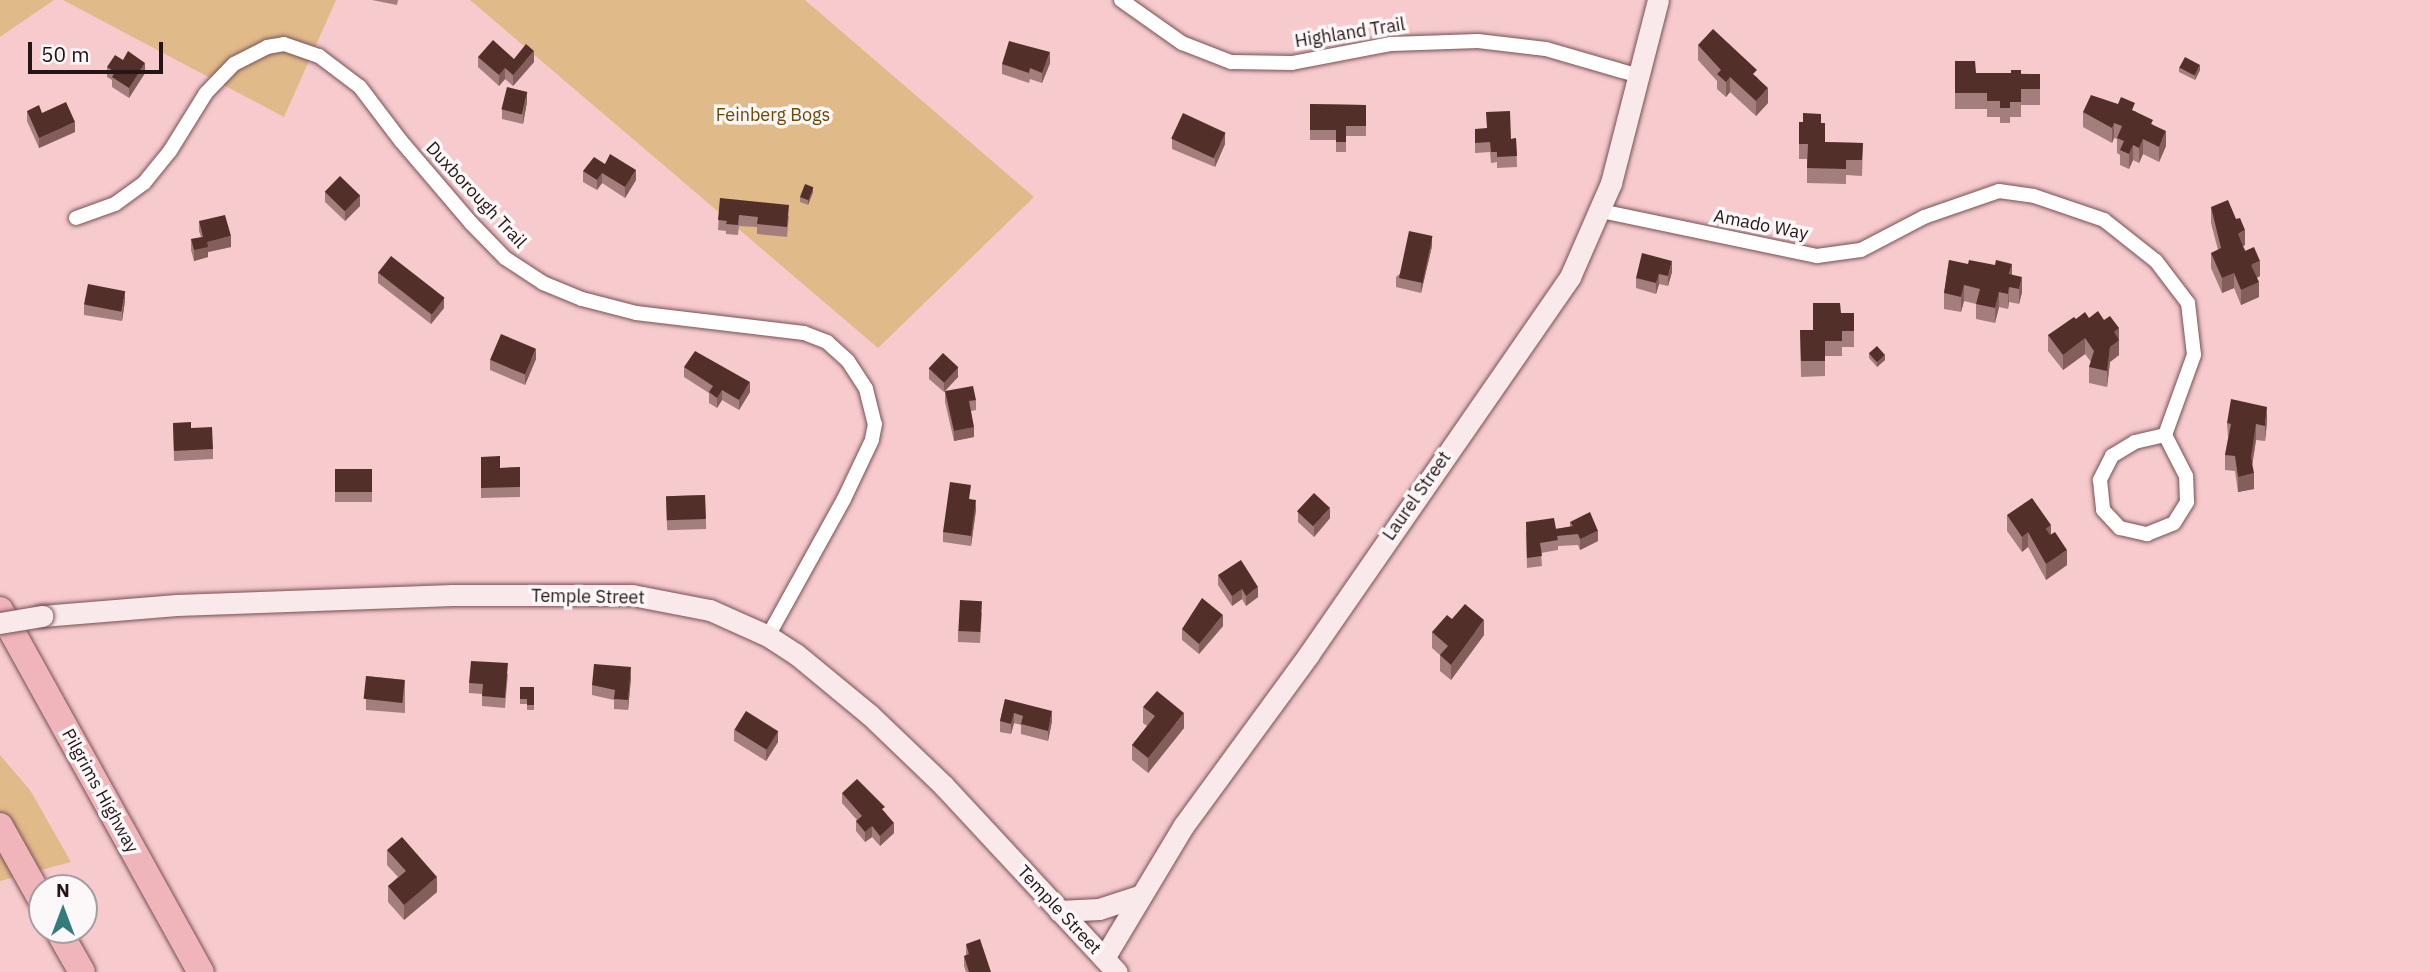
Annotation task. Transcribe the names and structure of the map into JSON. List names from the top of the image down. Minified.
{"streets":{"highway":["Pilgrims Highway"],"main road":["Laurel Street","Temple Street"],"street":["Highland Trail","Duxborough Trail","Amado Way"]},"crossings":[["Highland Trail","Laurel Street"],["Duxborough Trail","Temple Street"],["Amado Way","Laurel Street"],["Laurel Street","Temple Street"]],"parks":["Feinberg Bogs"],"scale_bar":"50 m","north":"top"}
